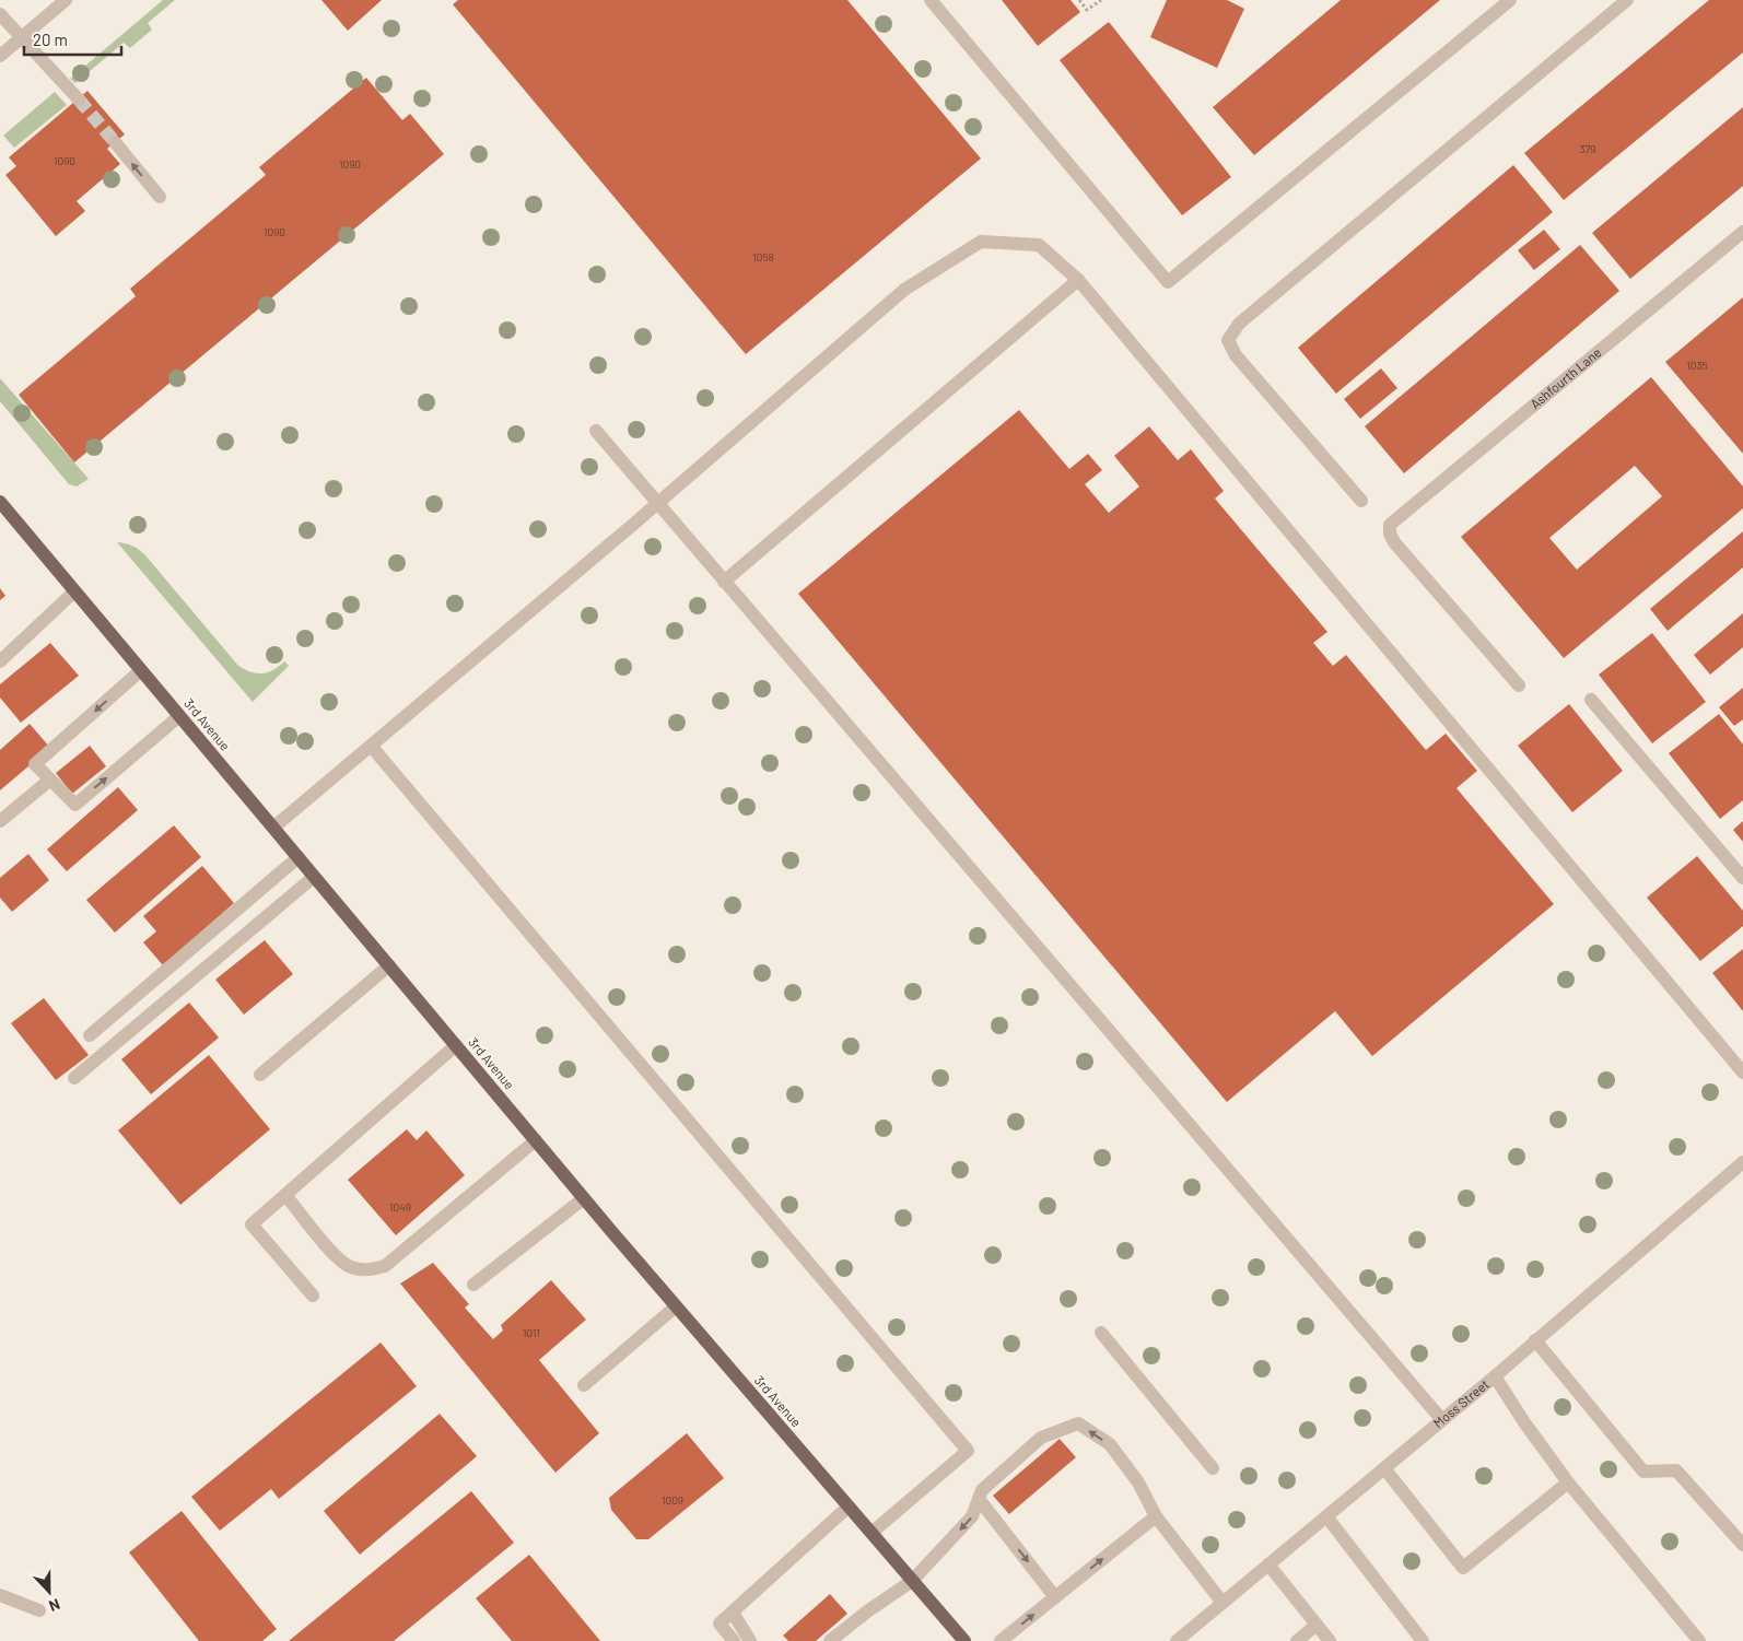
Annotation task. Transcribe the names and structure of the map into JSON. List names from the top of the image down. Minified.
{"streets":{"main road":["3rd Avenue"],"street":["Ashfourth Lane","Moss Street"]},"house_numbers":["379","1090","1090","1090","1058","1035","1049","1011","1009"],"scale_bar":"20 m","north":"bottom"}
